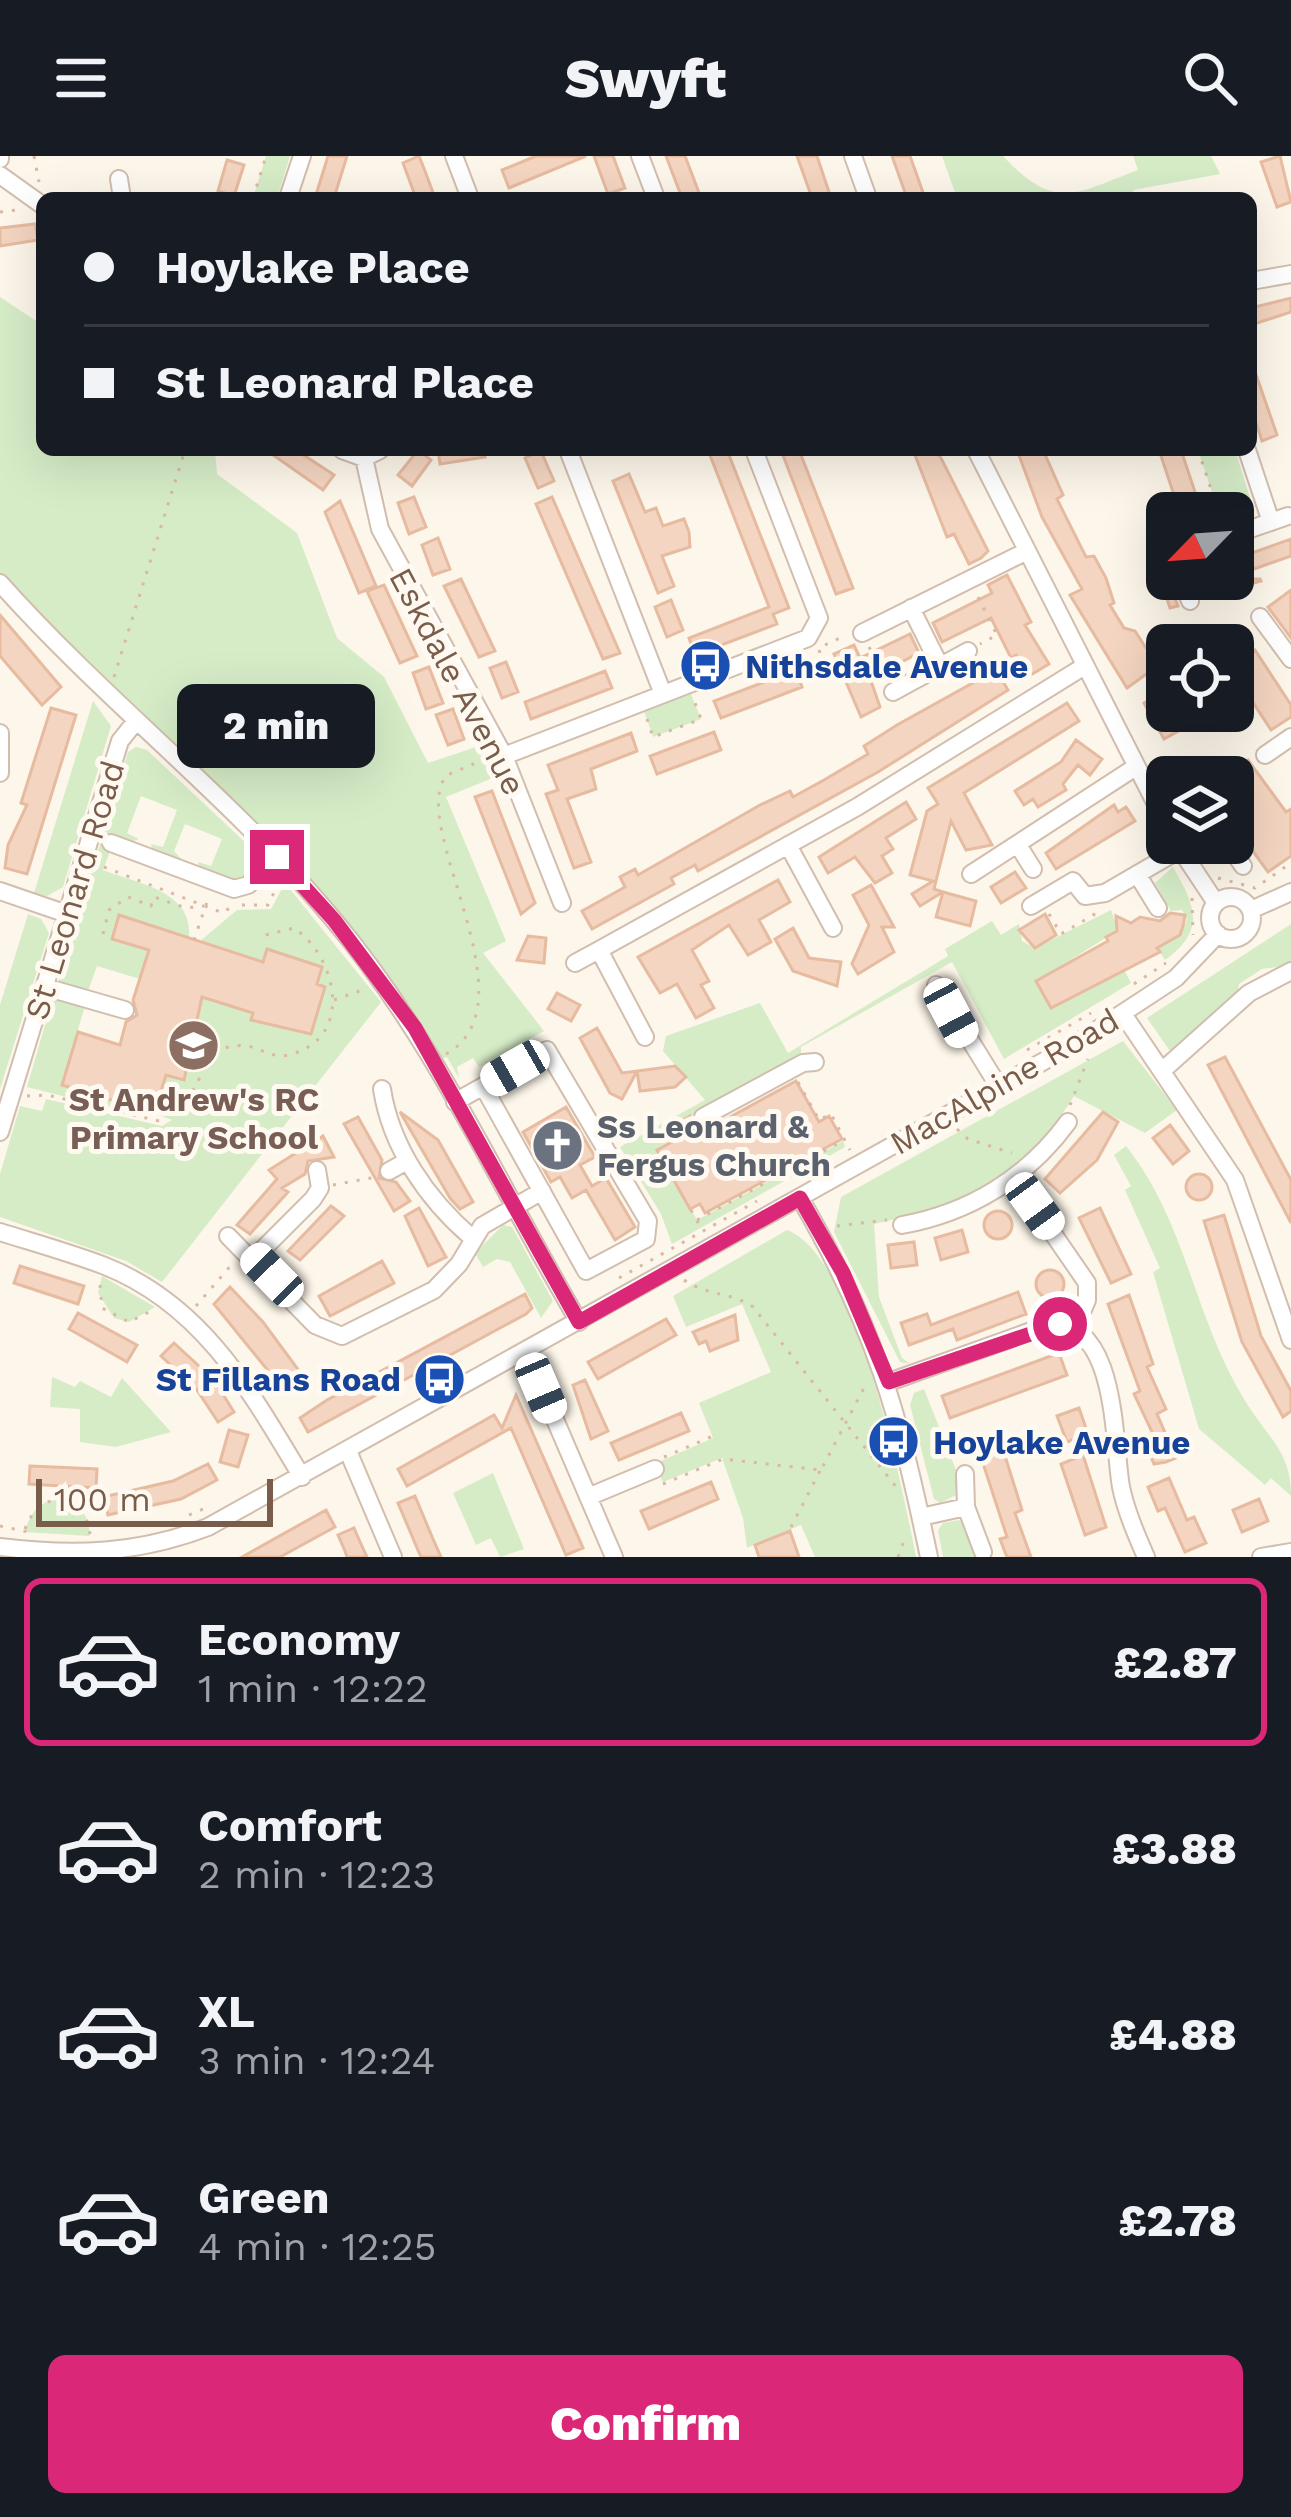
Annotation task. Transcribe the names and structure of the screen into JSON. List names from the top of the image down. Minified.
{"streets":{"street":["Eskdale Avenue","St Leonard Road","MacAlpine Road"]},"places":{"bus stop":["Nithsdale Avenue","St Fillans Road","Hoylake Avenue"],"school or university":["St Andrew's RC Primary School"],"church":["Ss Leonard & Fergus Church"]},"scale_bar":"100 m","north":"bottom left","page":{"header":"Swyft","banner":["Hoylake Place","St Leonard Place"],"bubble":"2 min","scale":"100 m","list":[{"name":"Economy","note":"1 min · 12:22","value":"£2.87"},{"name":"Comfort","note":"2 min · 12:23","value":"£3.88"},{"name":"XL","note":"3 min · 12:24","value":"£4.88"},{"name":"Green","note":"4 min · 12:25","value":"£2.78"}],"buttons":"Confirm"}}
